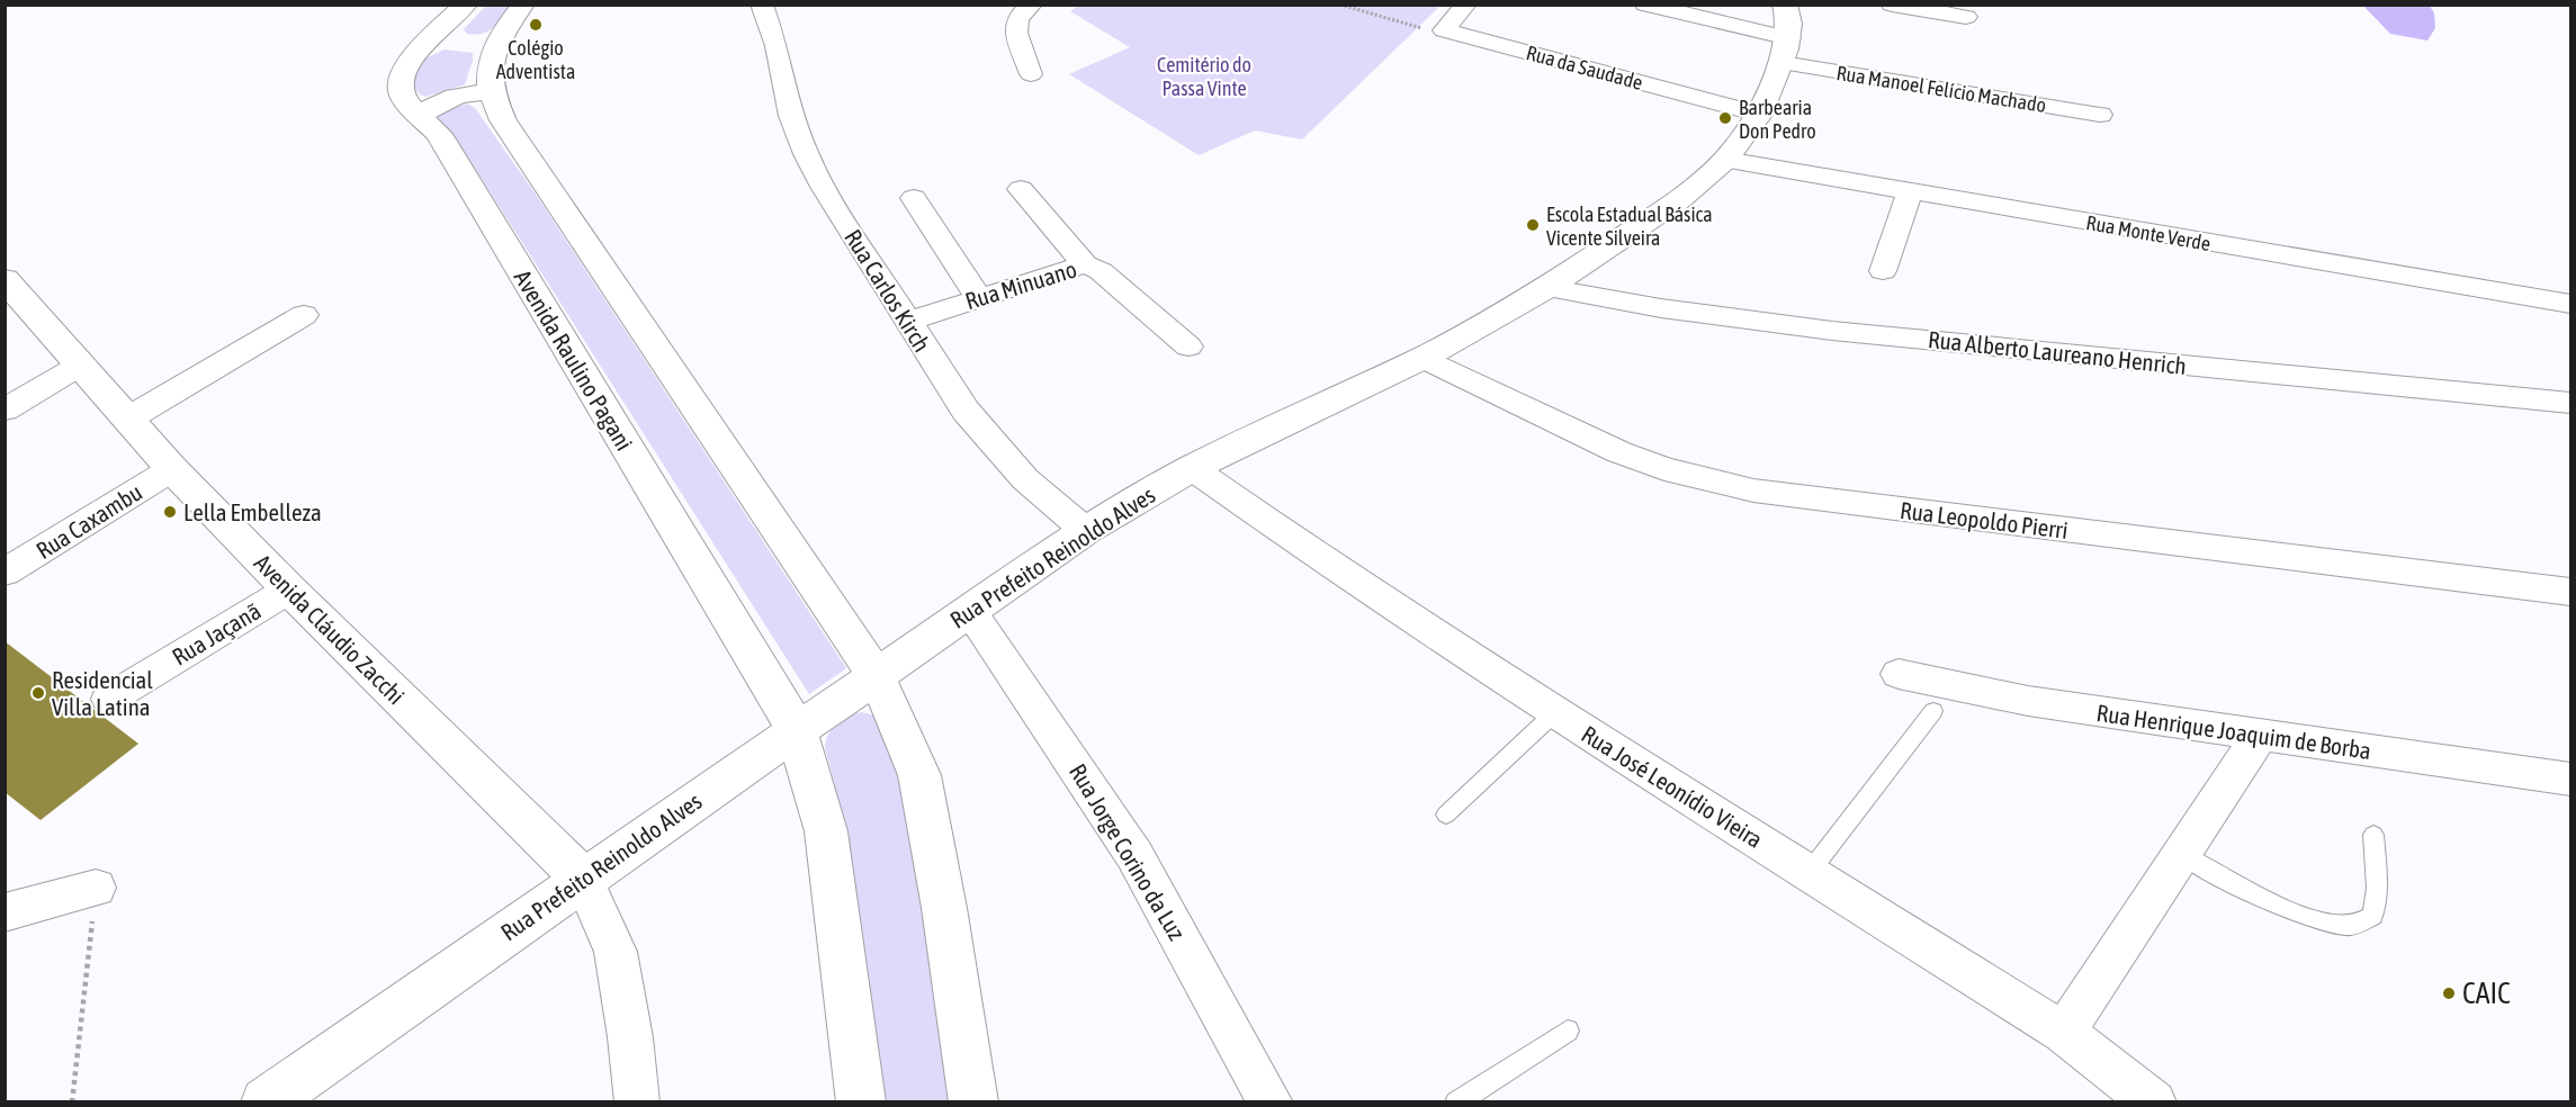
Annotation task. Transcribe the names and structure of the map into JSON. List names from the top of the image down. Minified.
{"streets":{"main road":["Avenida Raulino Pagani","Rua Prefeito Reinoldo Alves","Avenida Cláudio Zacchi"],"street":["Rua da Saudade","Rua Manoel Felício Machado","Rua Monte Verde","Rua Minuano","Rua Carlos Kirch","Rua Alberto Laureano Henrich","Rua Leopoldo Pierri","Rua Caxambu","Rua Jaçanã","Rua Henrique Joaquim de Borba","Rua José Leonídio Vieira","Rua Jorge Corino da Luz"]},"crossings":[["Rua da Saudade","Rua Prefeito Reinoldo Alves"],["Rua Manoel Felício Machado","Rua Prefeito Reinoldo Alves"],["Rua Monte Verde","Rua Prefeito Reinoldo Alves"],["Rua Minuano","Rua Carlos Kirch"],["Rua Carlos Kirch","Rua Prefeito Reinoldo Alves"],["Rua Alberto Laureano Henrich","Rua Prefeito Reinoldo Alves"],["Avenida Raulino Pagani","Rua Prefeito Reinoldo Alves"],["Rua Leopoldo Pierri","Rua Prefeito Reinoldo Alves"],["Rua Caxambu","Avenida Cláudio Zacchi"],["Rua Prefeito Reinoldo Alves","Avenida Cláudio Zacchi"],["Rua Prefeito Reinoldo Alves","Rua José Leonídio Vieira"],["Rua Prefeito Reinoldo Alves","Rua Jorge Corino da Luz"],["Avenida Cláudio Zacchi","Rua Jaçanã"]],"parks":["Cemitério do Passa Vinte"],"places":["Colégio Adventista","Barbearia Don Pedro","Escola Estadual Básica Vicente Silveira","Lella Embelleza","Residencial Villa Latina","CAIC"]}
